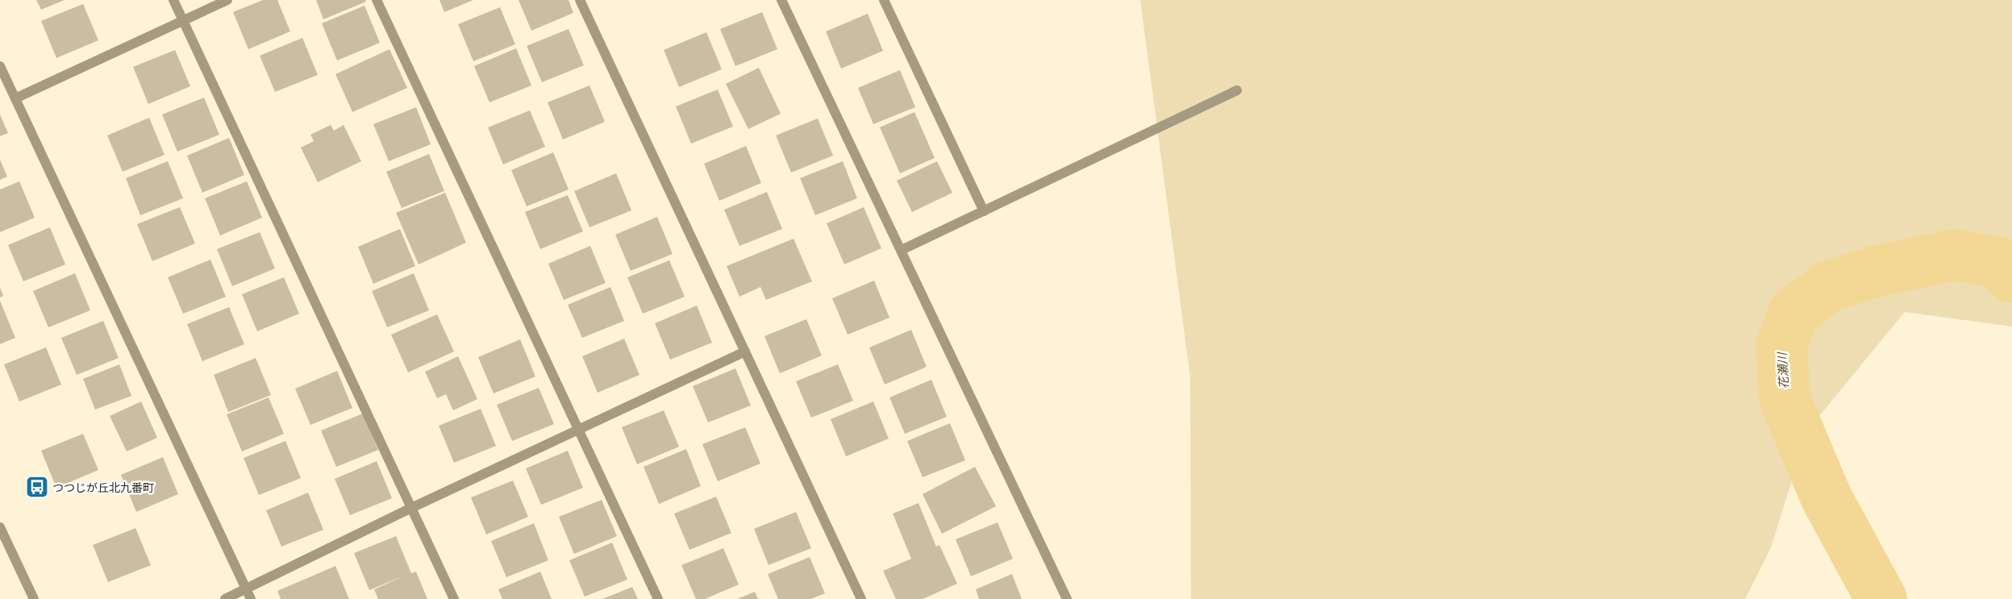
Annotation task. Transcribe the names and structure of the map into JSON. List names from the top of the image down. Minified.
{"water":["花瀬川"],"places":{"bus stop":["つつじが丘北九番町"]}}
